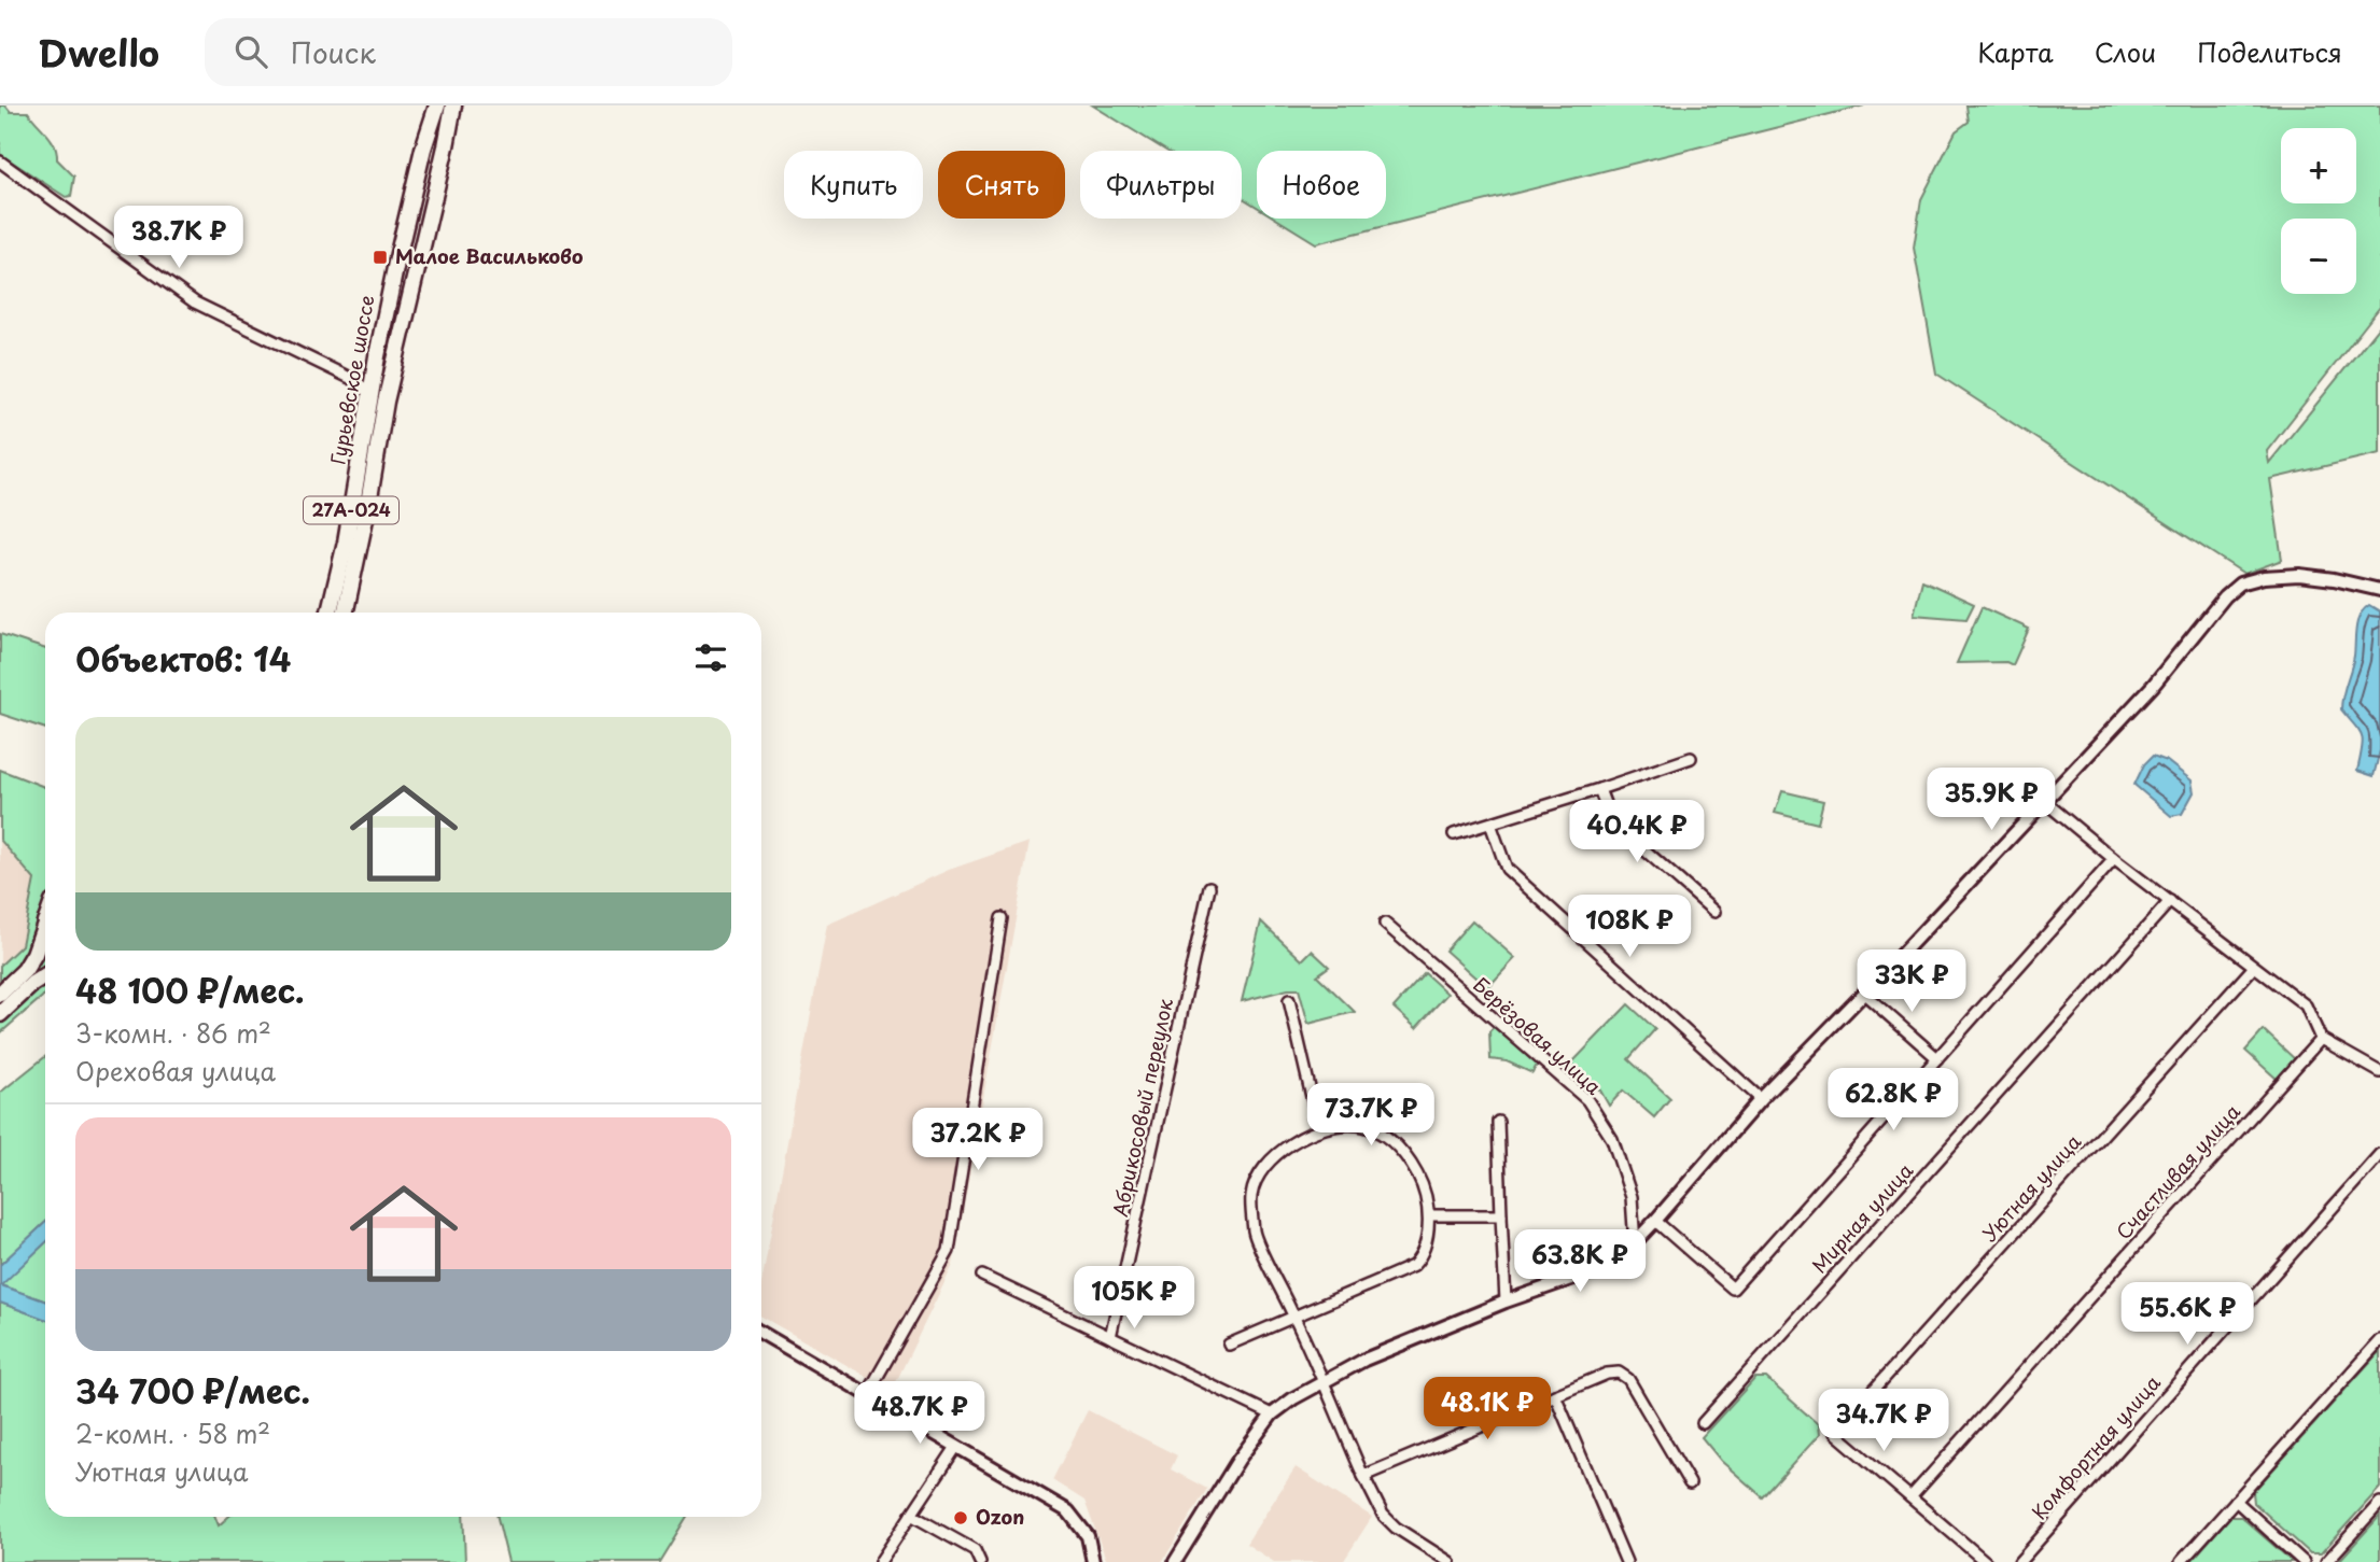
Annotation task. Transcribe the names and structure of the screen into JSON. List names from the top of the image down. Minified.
{"streets":{"main road":["Гурьевское шоссе","27А-024"],"street":["Берёзовая улица","Абрикосовый переулок","Счастливая улица","Уютная улица","Мирная улица","Комфортная улица"]},"crossings":[["Счастливая улица","Уютная улица"]],"places":{"transit":["Малое Васильково"],"other":["Ozon"]},"page":{"header":"Dwello","search":"Поиск","nav":["Карта","Слои","Поделиться"],"map_buttons":["+","−"],"chip":["Купить","Снять","Фильтры","Новое"],"price":["38.7K ₽","35.9K ₽","40.4K ₽","108K ₽","33K ₽","62.8K ₽","73.7K ₽","37.2K ₽","63.8K ₽","105K ₽","55.6K ₽","48.1K ₽","48.7K ₽","34.7K ₽"],"heading":"Объектов: 14","list":[{"name":"48 100 ₽/мес.","note":"3-комн. · 86 m² · Ореховая улица"},{"name":"34 700 ₽/мес.","note":"2-комн. · 58 m² · Уютная улица"}]}}
